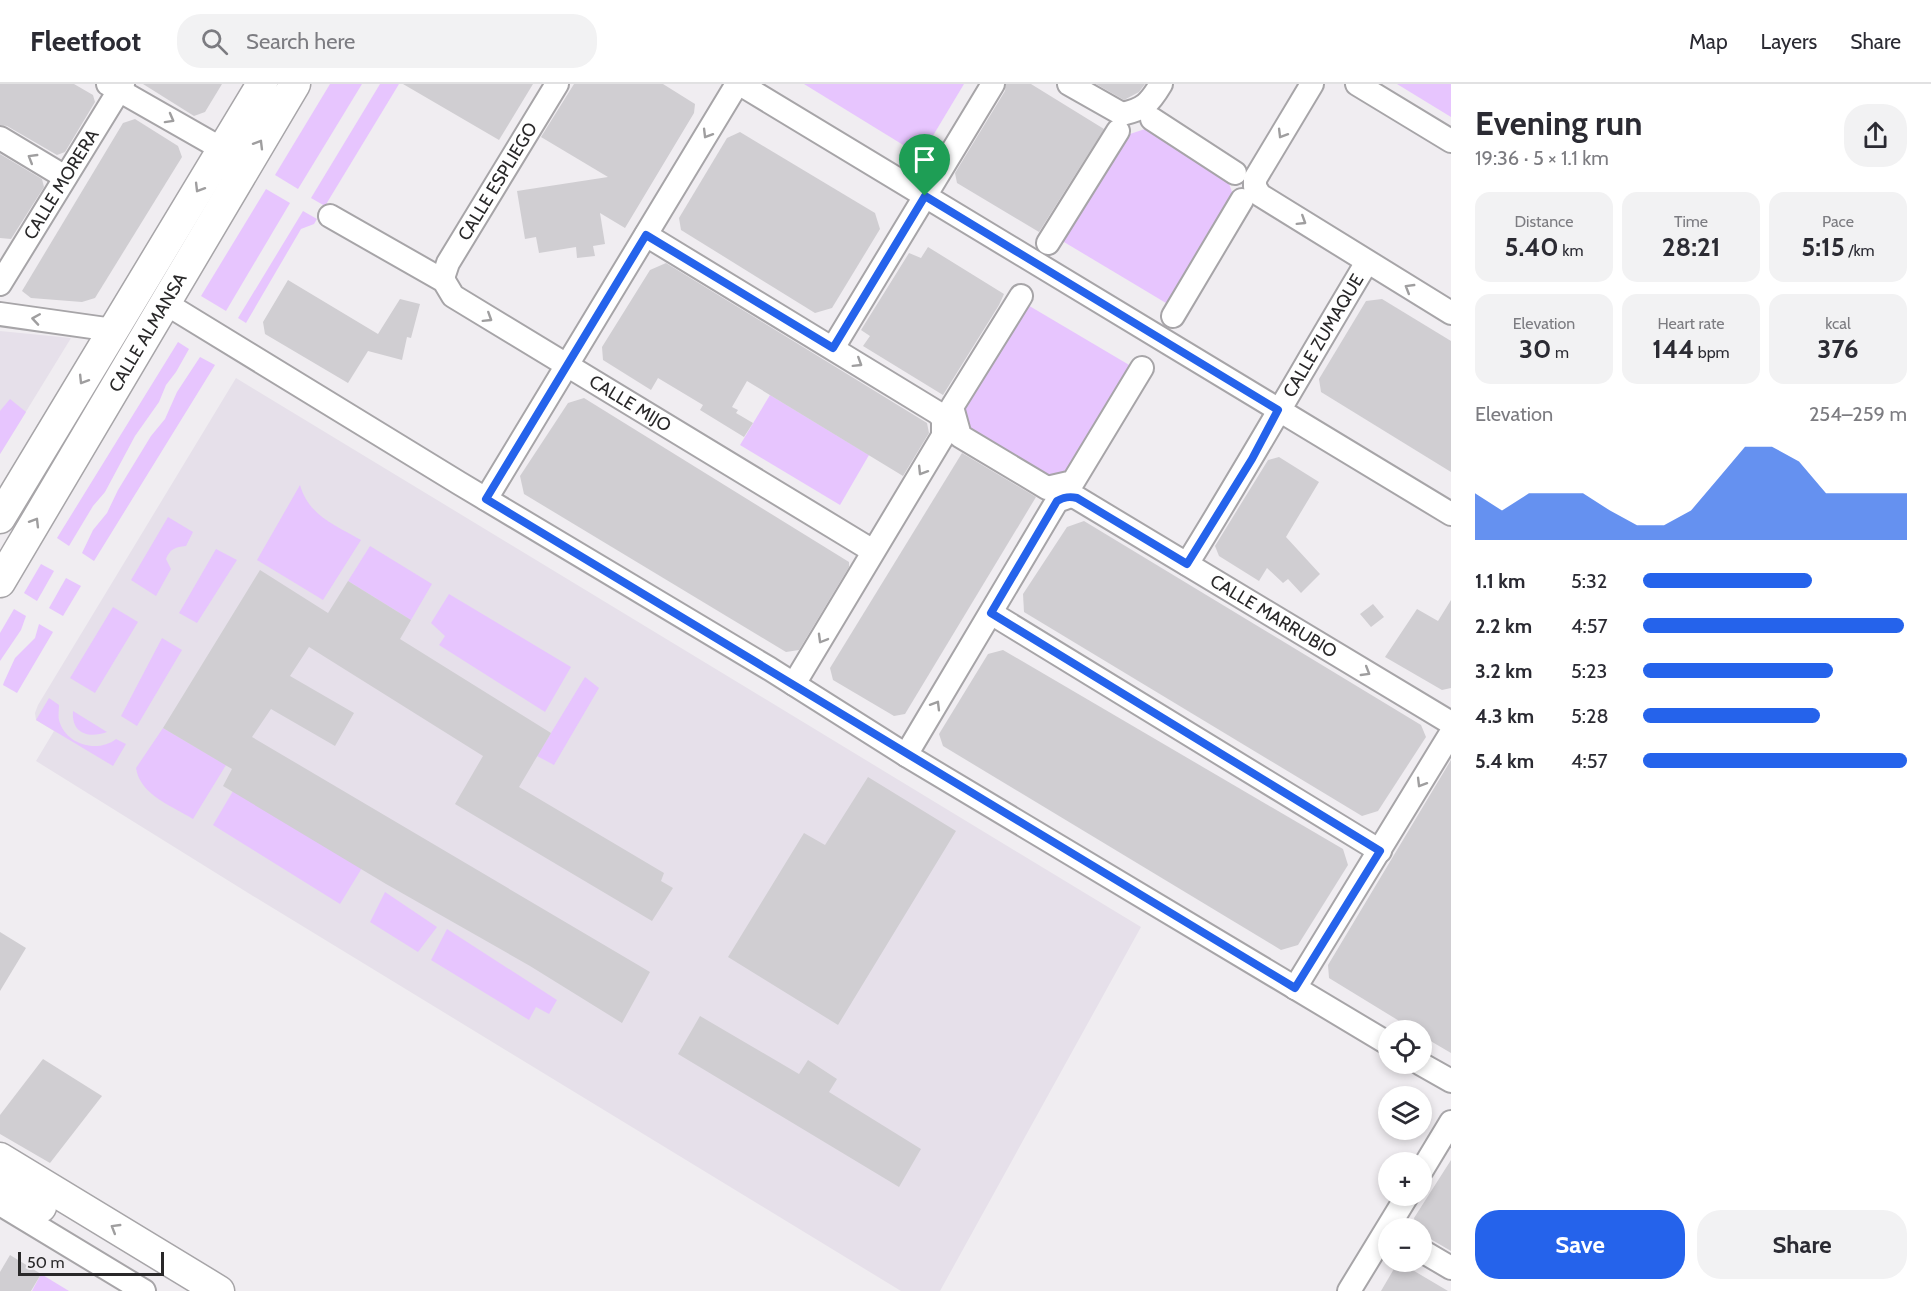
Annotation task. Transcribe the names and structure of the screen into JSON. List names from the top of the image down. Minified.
{"streets":{"main road":["CALLE ALMANSA"],"street":["CALLE ESPLIEGO","CALLE MORERA","CALLE ZUMAQUE","CALLE MIJO","CALLE MARRUBIO"]},"crossings":[["CALLE ESPLIEGO","CALLE MIJO"],["CALLE ZUMAQUE","CALLE MARRUBIO"]],"scale_bar":"50 m","page":{"header":"Fleetfoot","search":"Search here","nav":["Map","Layers","Share"],"heading":["Evening run","19:36 · 5 × 1.1 km"],"stats":[["Distance","5.40 km"],["Time","28:21"],["Pace","5:15 /km"],["Elevation","30 m"],["Heart rate","144 bpm"],["kcal","376"]],"chart":["Elevation","254–259 m"],"list":[{"name":"1.1 km","note":"5:32"},{"name":"2.2 km","note":"4:57"},{"name":"3.2 km","note":"5:23"},{"name":"4.3 km","note":"5:28"},{"name":"5.4 km","note":"4:57"}],"map_buttons":["+","−"],"buttons":["Save","Share"],"scale":"50 m"}}
